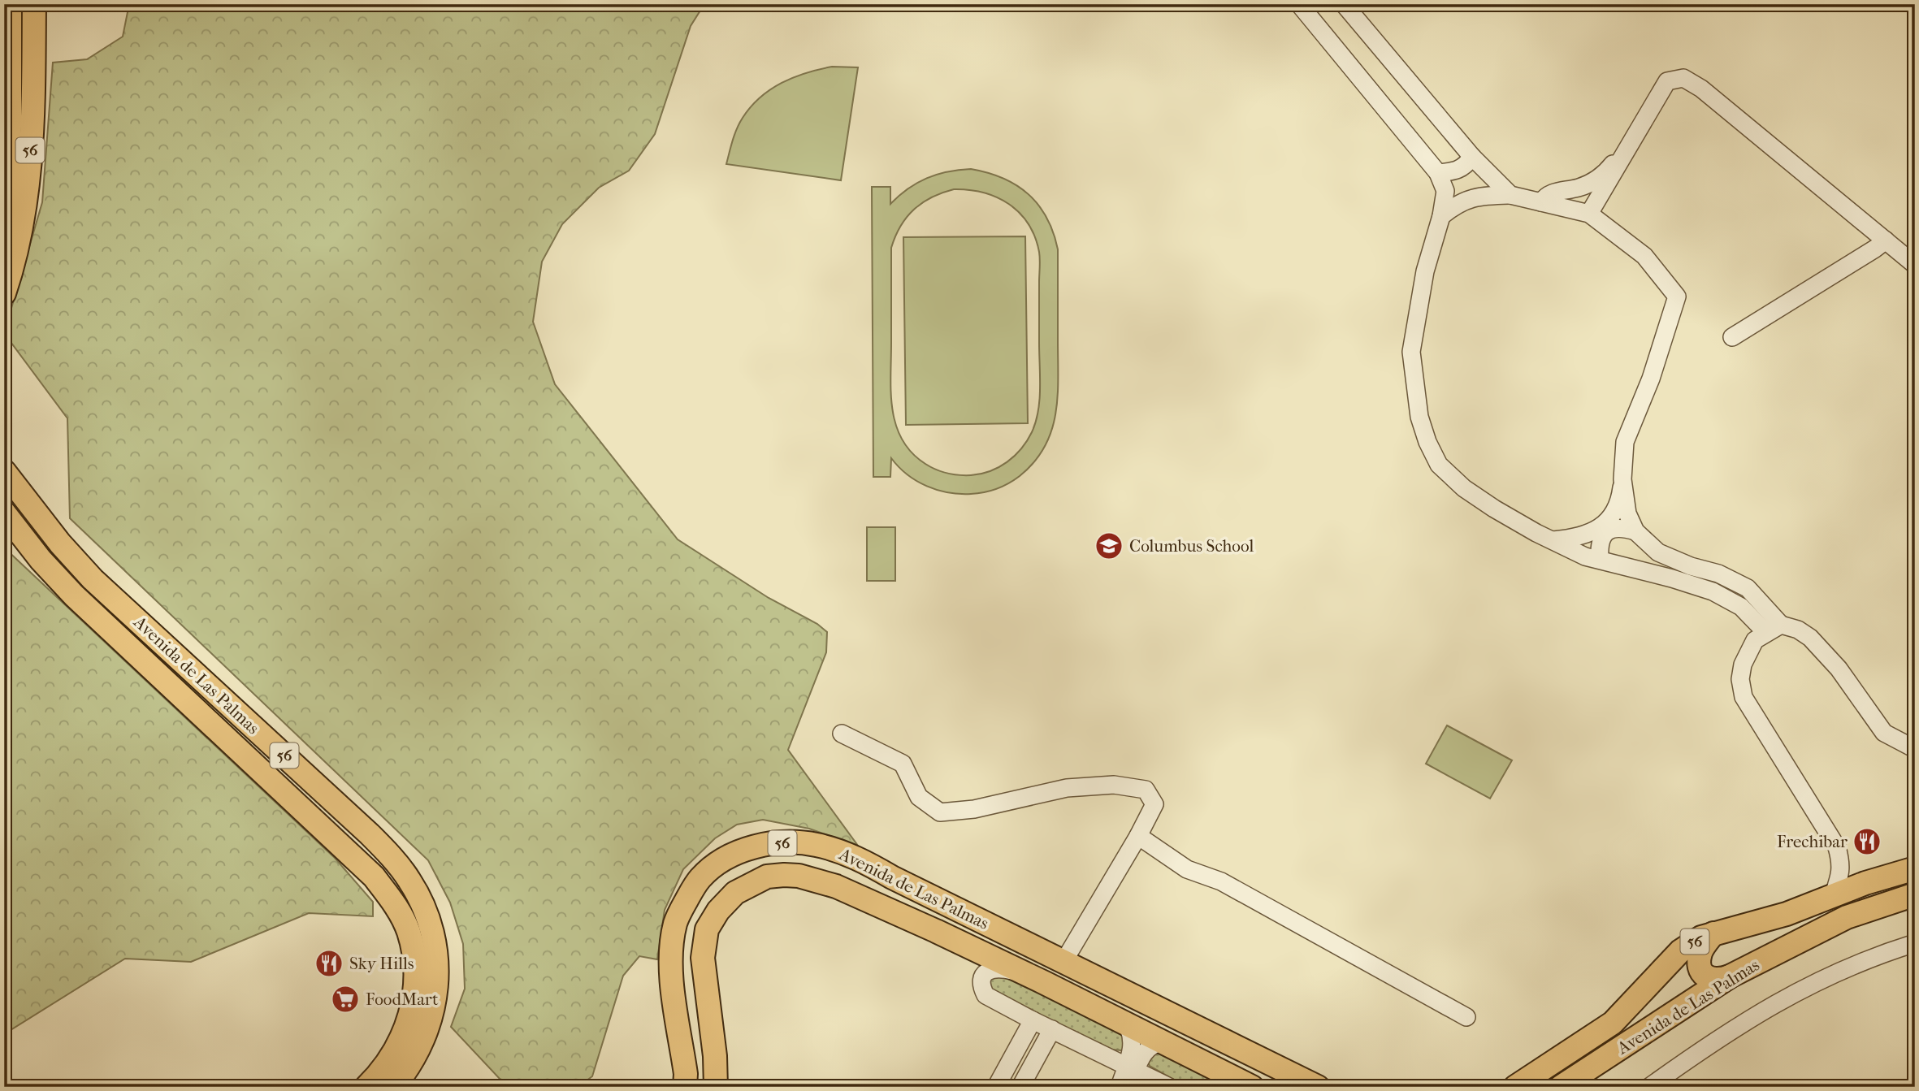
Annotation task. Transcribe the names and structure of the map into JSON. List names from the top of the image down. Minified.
{"streets":{"main road":["56","Avenida de Las Palmas"]},"places":{"school or university":["Columbus School"],"restaurant":["Frechibar","Sky Hills"],"supermarket":["FoodMart"]}}
